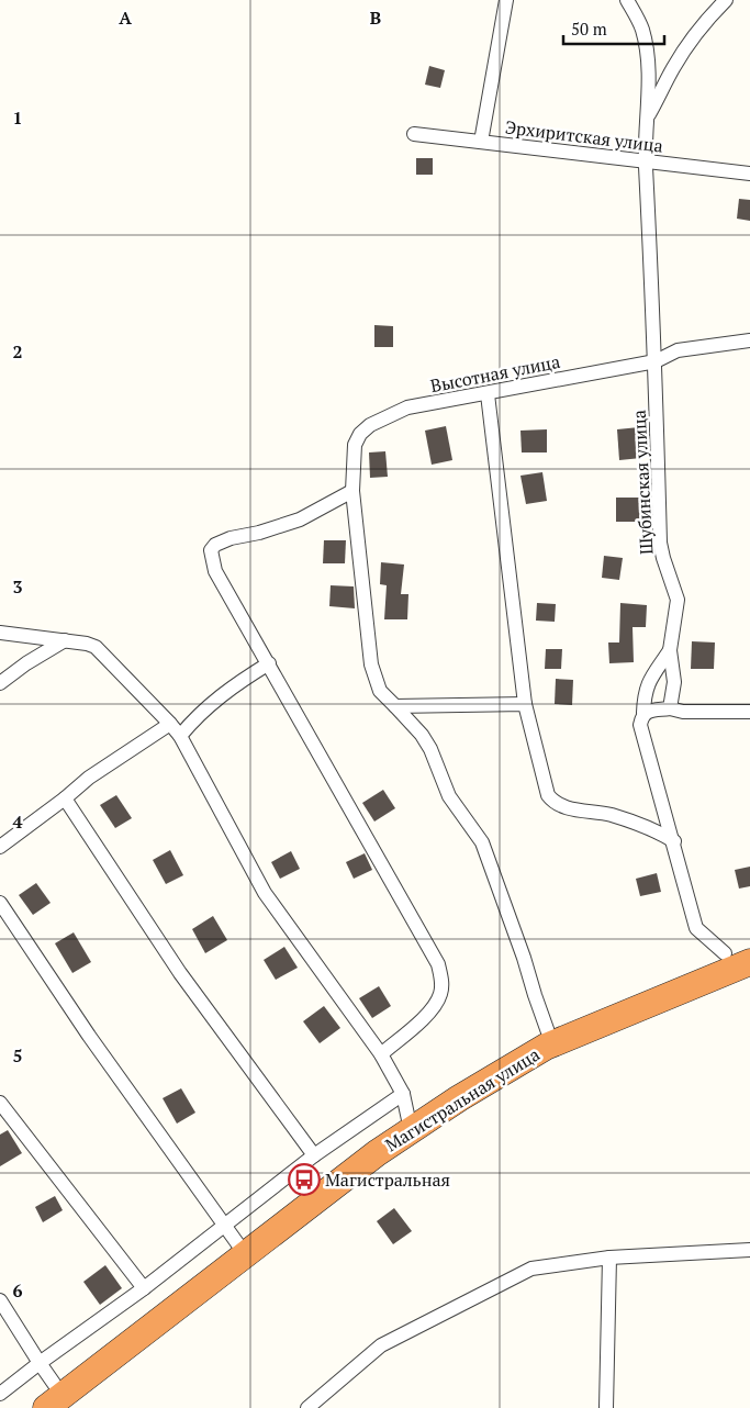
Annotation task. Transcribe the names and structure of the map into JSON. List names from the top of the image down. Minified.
{"streets":{"highway":["Магистральная улица"],"street":["Эрхиритская улица","Высотная улица","Шубинская улица"]},"crossings":[["Эрхиритская улица","Шубинская улица"],["Высотная улица","Шубинская улица"]],"places":{"bus stop":["Магистральная"]},"scale_bar":"50 m","grid":{"columns":["A","B"],"rows":["1","2","3","4","5","6"]}}
